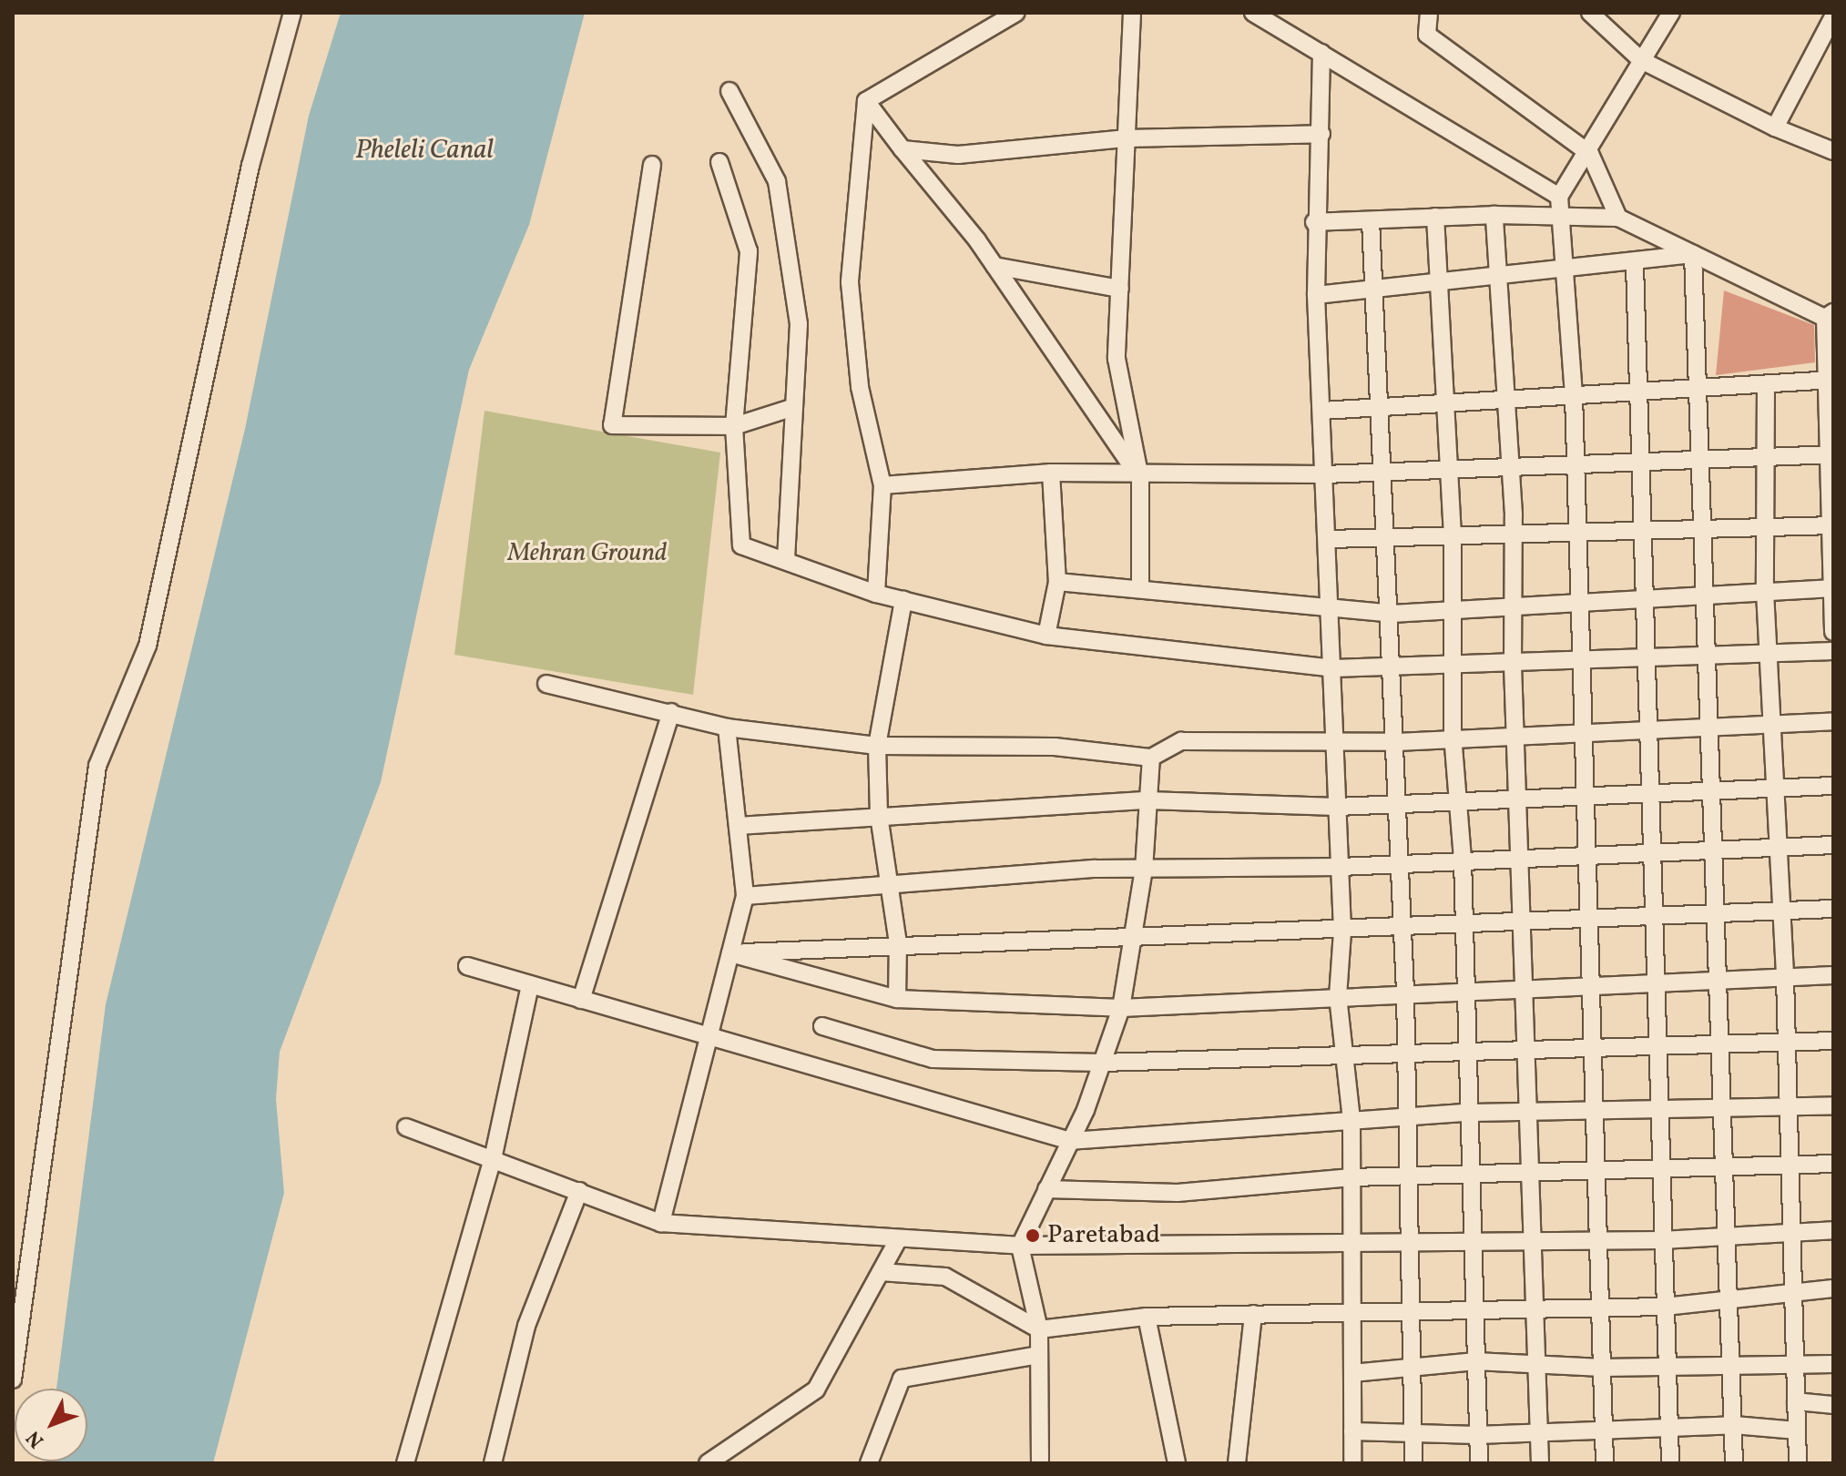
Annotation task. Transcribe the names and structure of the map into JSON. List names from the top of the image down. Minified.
{"water":["Pheleli Canal"],"parks":["Mehran Ground"],"places":["Paretabad"],"north":"bottom left"}
